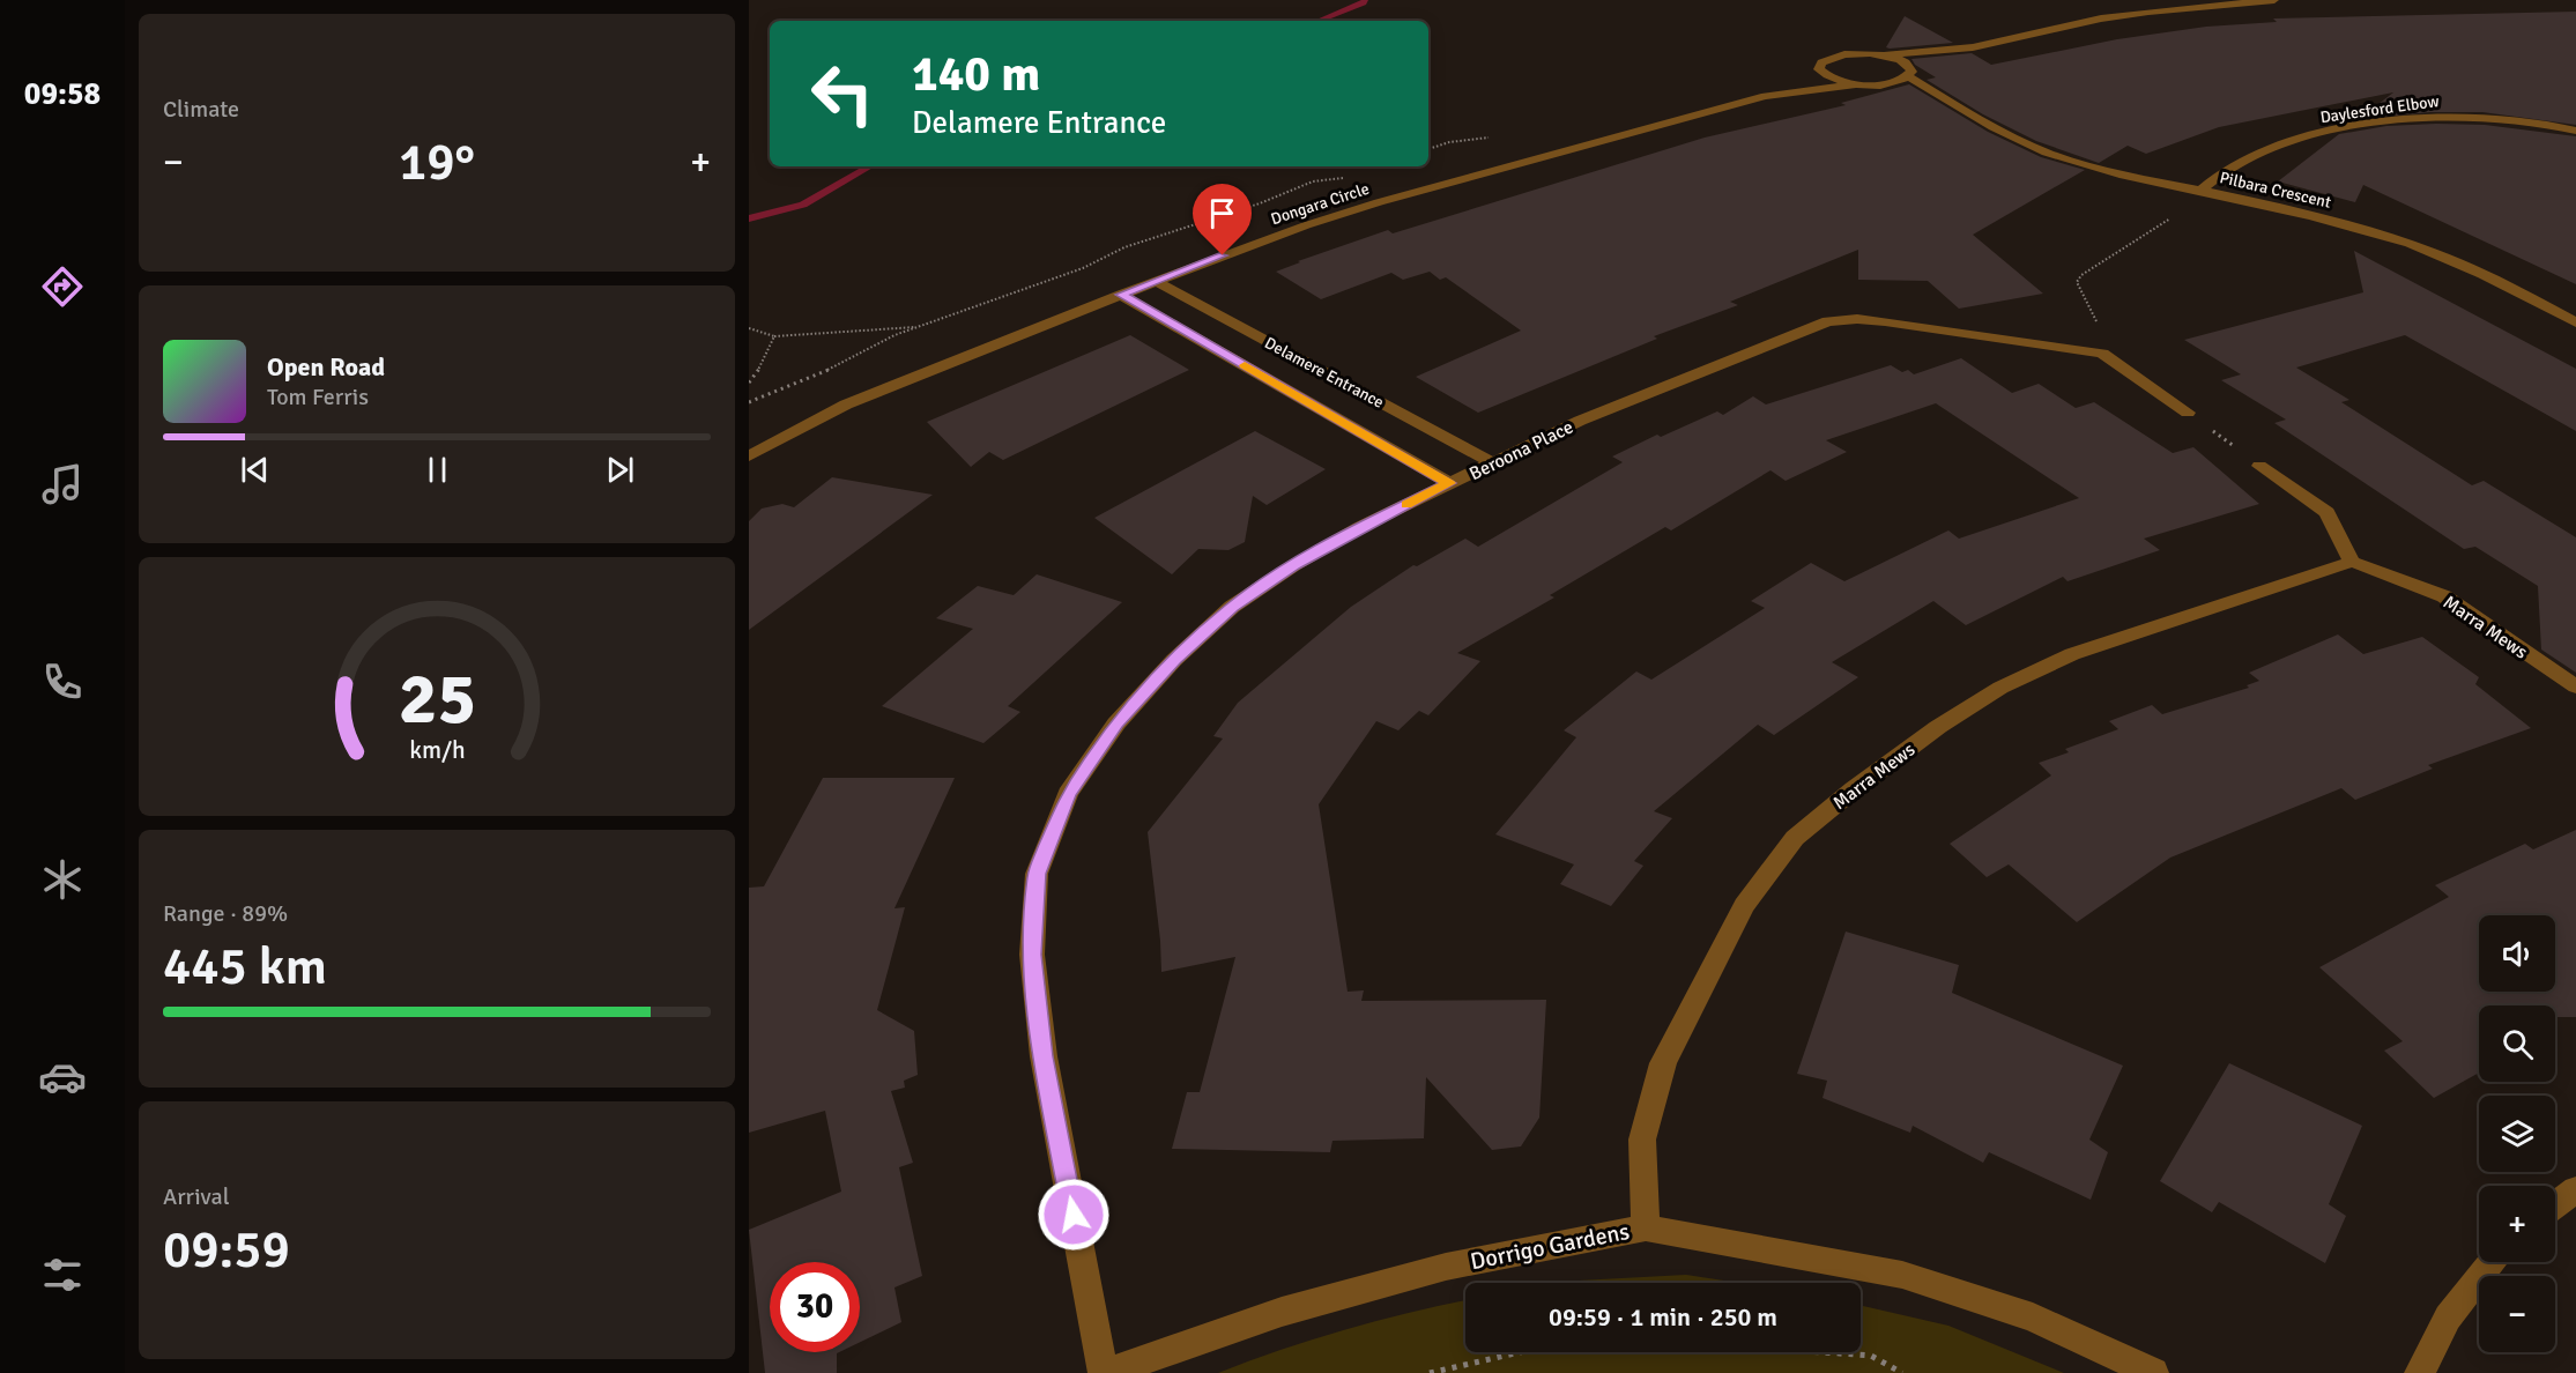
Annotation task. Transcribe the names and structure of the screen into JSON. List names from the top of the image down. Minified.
{"streets":{"street":["Daylesford Elbow","Pilbara Crescent","Dongara Circle","Delamere Entrance","Beroona Place","Marra Mews","Dorrigo Gardens"]},"crossings":[["Daylesford Elbow","Pilbara Crescent"],["Pilbara Crescent","Dongara Circle"],["Dongara Circle","Delamere Entrance"],["Delamere Entrance","Beroona Place"],["Beroona Place","Dorrigo Gardens"],["Marra Mews","Dorrigo Gardens"]],"page":{"tabs":"09:58","tile":["Climate",["Range · 89%","445 km"],["Arrival","09:59"]],"turn":["140 m","Delamere Entrance"],"heat":["−","19°","+"],"song":["Open Road","Tom Ferris"],"map_buttons":["+","−"],"limit":"30","trip":"09:59 · 1 min · 250 m","gauge":["25","km/h"]}}
